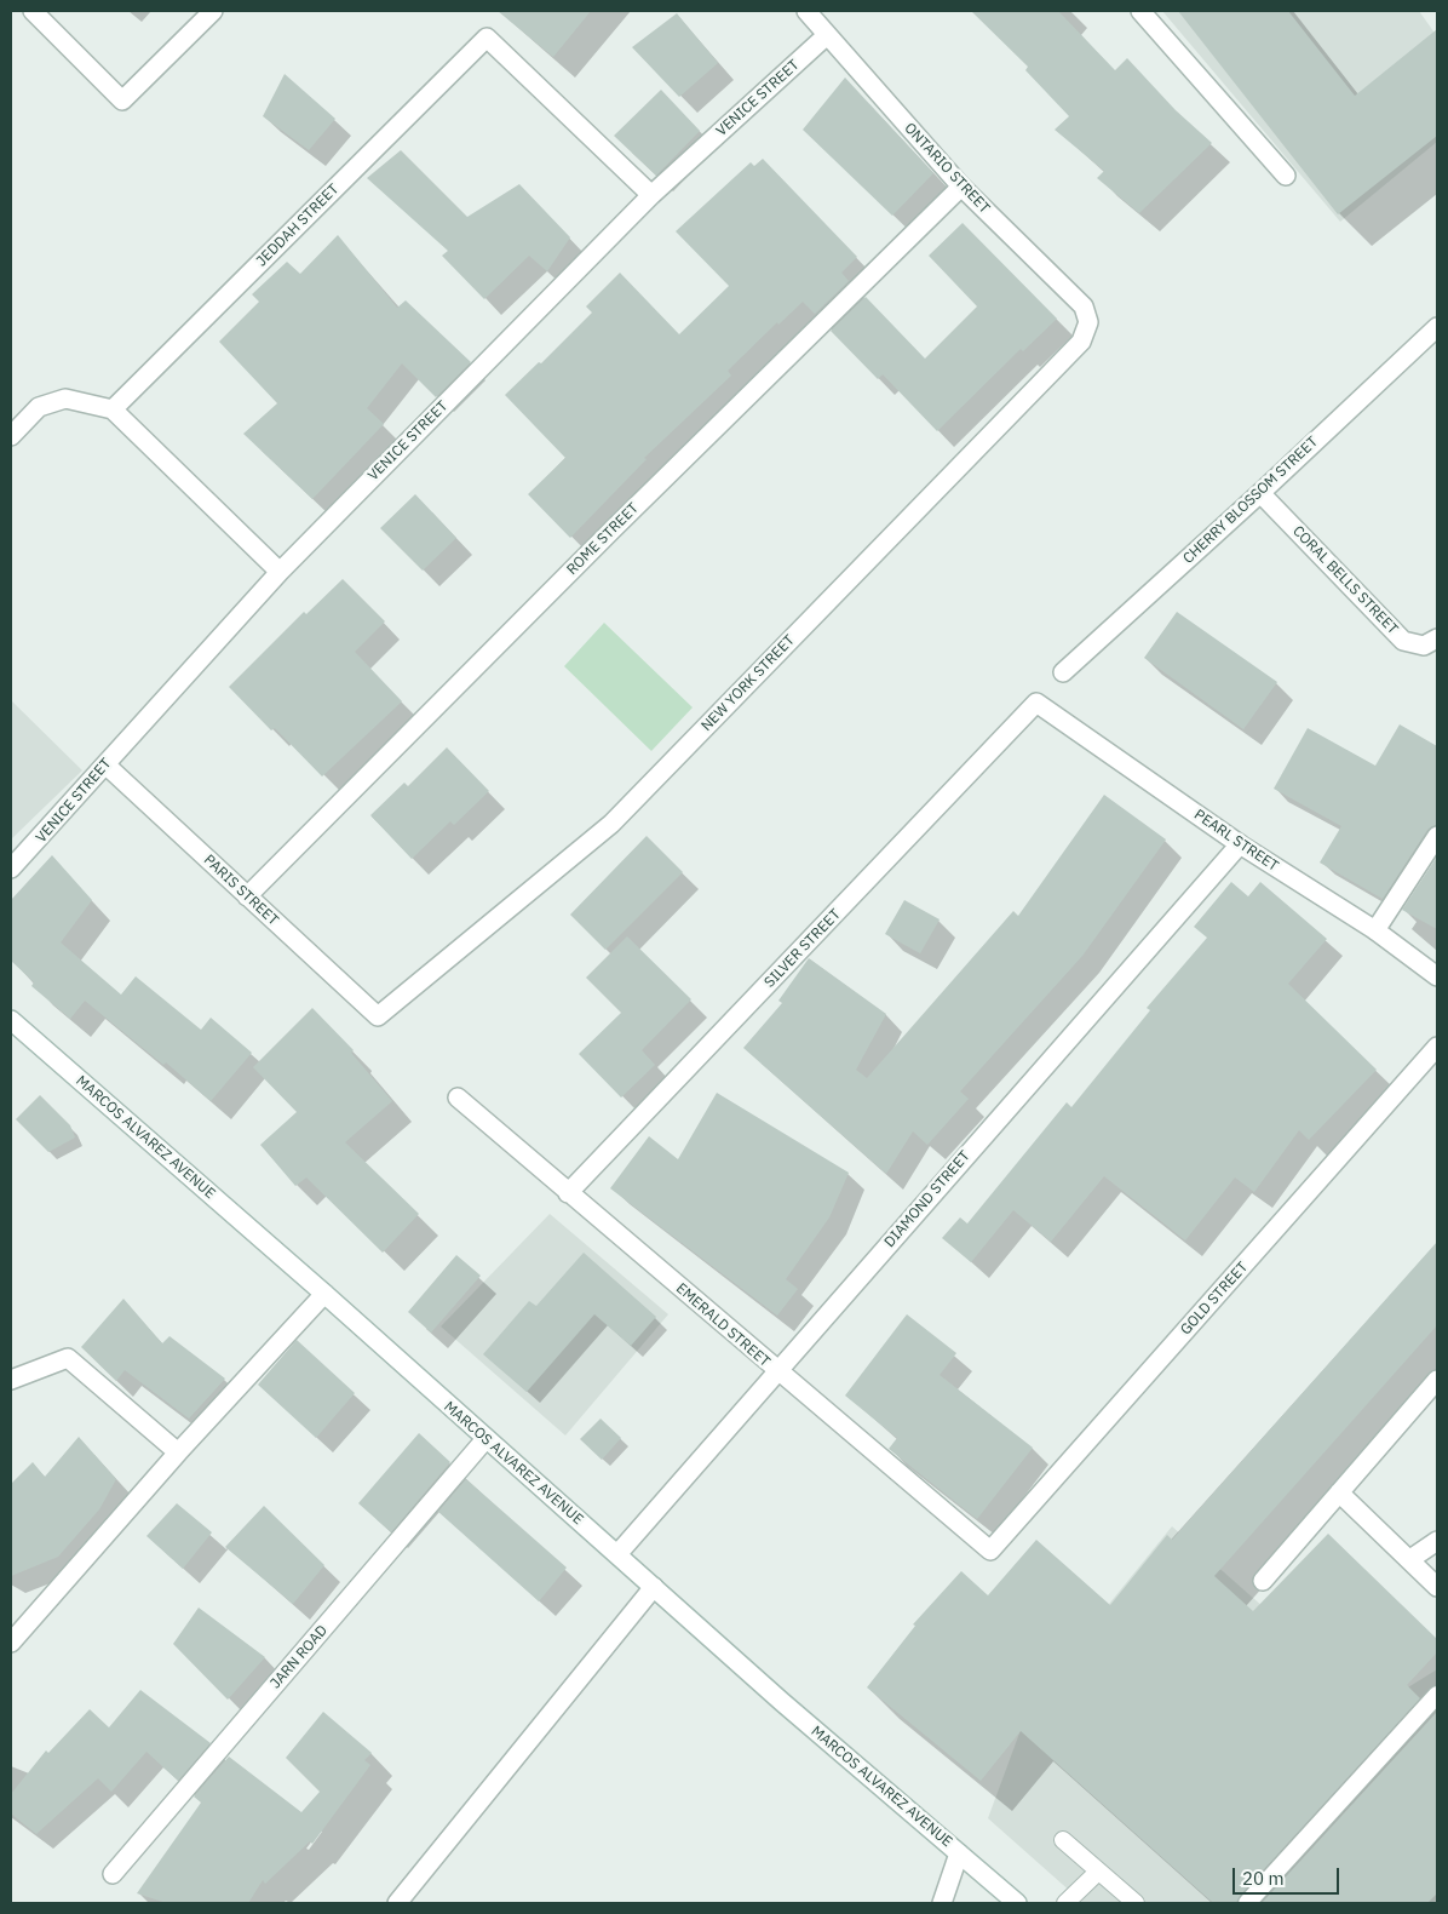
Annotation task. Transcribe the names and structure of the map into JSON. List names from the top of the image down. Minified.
{"streets":{"street":["VENICE STREET","ONTARIO STREET","JEDDAH STREET","CHERRY BLOSSOM STREET","ROME STREET","CORAL BELLS STREET","NEW YORK STREET","PEARL STREET","PARIS STREET","SILVER STREET","MARCOS ALVAREZ AVENUE","DIAMOND STREET","GOLD STREET","EMERALD STREET","JARN ROAD"]},"crossings":[["VENICE STREET","ONTARIO STREET"],["VENICE STREET","JEDDAH STREET"],["VENICE STREET","PARIS STREET"],["ONTARIO STREET","ROME STREET"],["ONTARIO STREET","NEW YORK STREET"],["CHERRY BLOSSOM STREET","CORAL BELLS STREET"],["ROME STREET","PARIS STREET"],["NEW YORK STREET","PARIS STREET"],["PEARL STREET","SILVER STREET"],["PEARL STREET","DIAMOND STREET"],["SILVER STREET","EMERALD STREET"],["MARCOS ALVAREZ AVENUE","DIAMOND STREET"],["MARCOS ALVAREZ AVENUE","JARN ROAD"],["DIAMOND STREET","EMERALD STREET"],["GOLD STREET","EMERALD STREET"]],"scale_bar":"20 m"}
